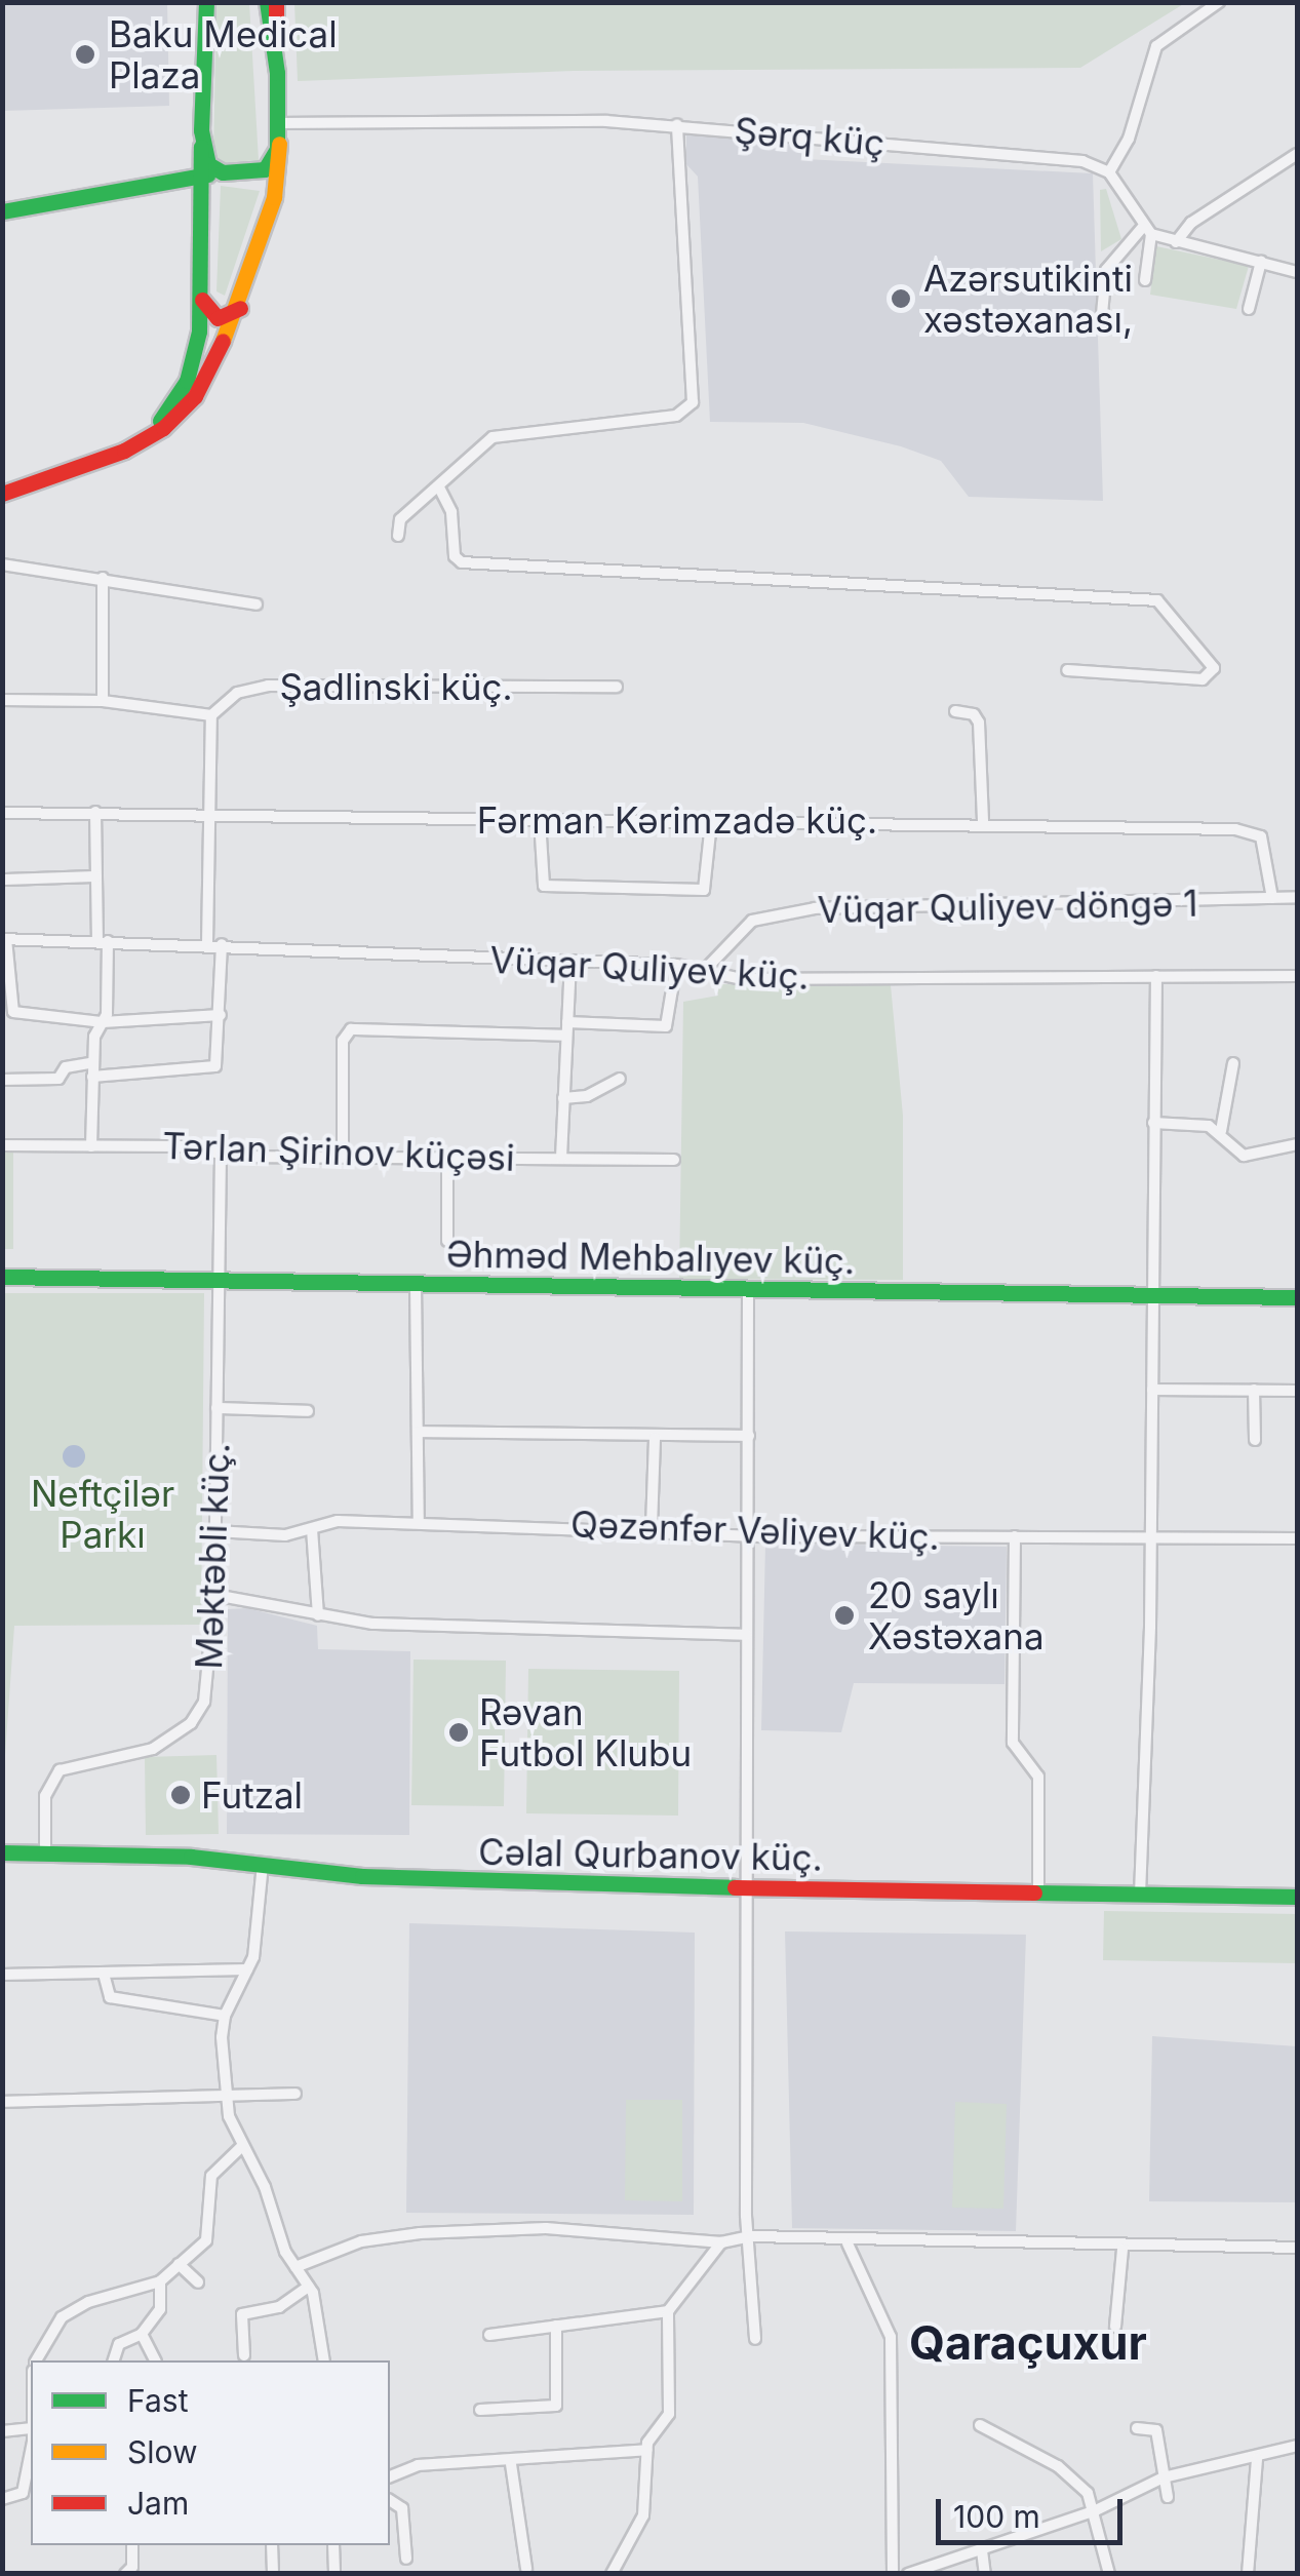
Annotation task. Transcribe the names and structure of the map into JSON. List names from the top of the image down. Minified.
{"streets":{"street":["Şərq küç","Şadlinski küç.","Fərman Kərimzadə küç.","Vüqar Quliyev döngə 1","Vüqar Quliyev küç.","Tərlan Şirinov küçəsi","Əhməd Mehbalıyev küç.","Qəzənfər Vəliyev küç.","Məktəbli küç.","Cəlal Qurbanov küç."]},"crossings":[["Fərman Kərimzadə küç.","Vüqar Quliyev döngə 1"],["Vüqar Quliyev döngə 1","Vüqar Quliyev küç."],["Tərlan Şirinov küçəsi","Məktəbli küç."],["Əhməd Mehbalıyev küç.","Məktəbli küç."],["Qəzənfər Vəliyev küç.","Məktəbli küç."],["Məktəbli küç.","Cəlal Qurbanov küç."]],"districts":["Qaraçuxur"],"parks":["Neftçilər Parkı"],"places":["Baku Medical Plaza","Azərsutikinti xəstəxanası,","20 saylı Xəstəxana","Rəvan Futbol Klubu","Futzal"],"legend":["Fast","Slow","Jam"],"scale_bar":"100 m"}
